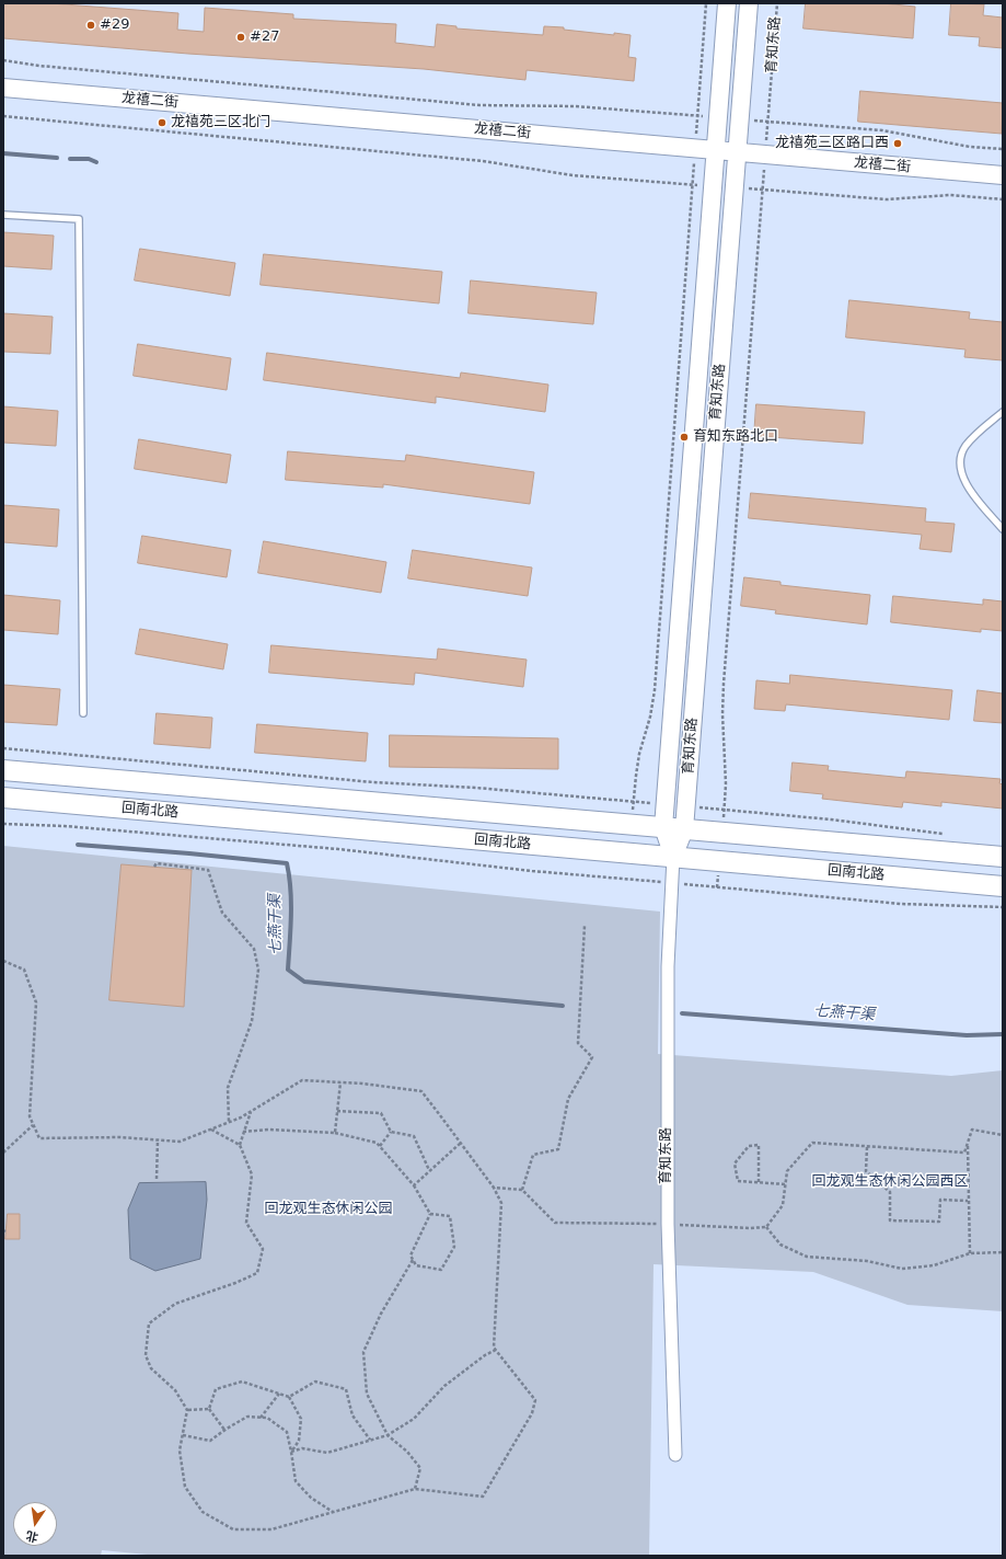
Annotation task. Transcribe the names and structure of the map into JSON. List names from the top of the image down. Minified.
{"streets":{"main road":["育知东路","龙禧二街","回南北路"]},"crossings":[["育知东路","龙禧二街"],["育知东路","回南北路"]],"water":["七燕干渠"],"parks":["回龙观生态休闲公园西区","回龙观生态休闲公园"],"places":["#29","#27","龙禧苑三区北门","龙禧苑三区路口西","育知东路北口"],"north":"bottom"}
